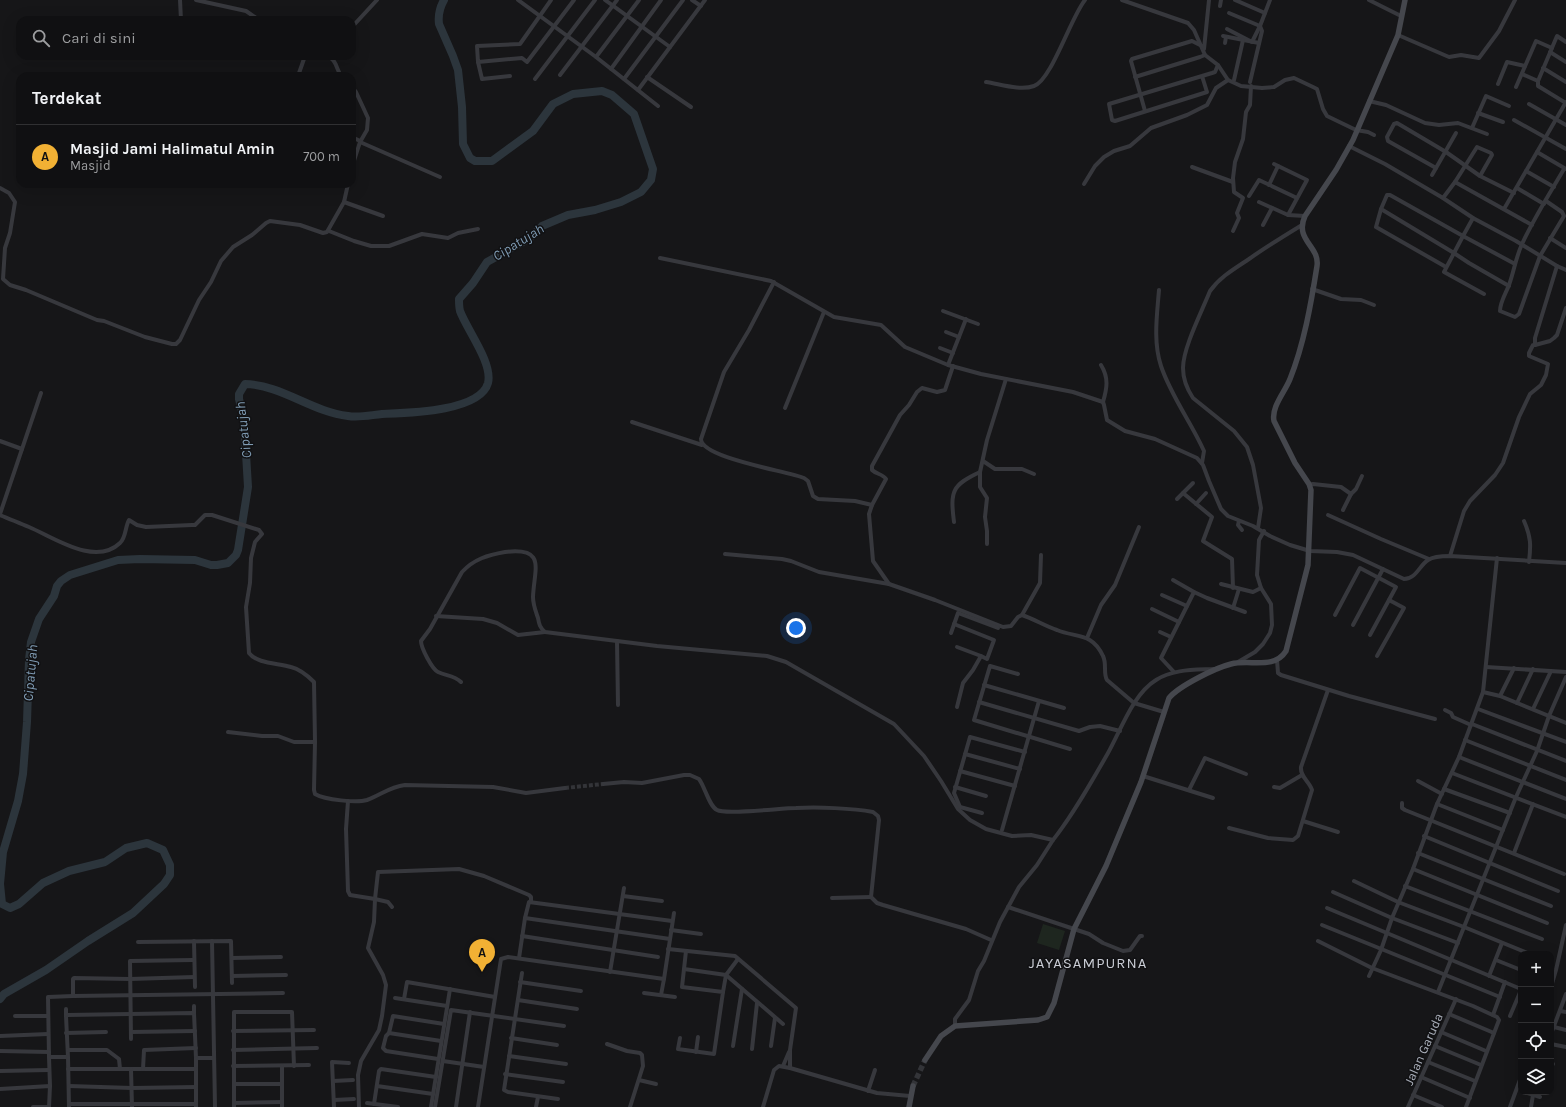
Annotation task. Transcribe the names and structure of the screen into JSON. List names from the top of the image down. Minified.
{"streets":{"street":["Jalan Garuda"]},"districts":["JAYASAMPURNA"],"water":["Cipatujah"],"page":{"search":"Cari di sini","heading":"Terdekat","list":[{"mark":"A","name":"Masjid Jami Halimatul Amin","note":"Masjid","value":"700 m"}],"pins":"A","map_buttons":["+","−"]}}
